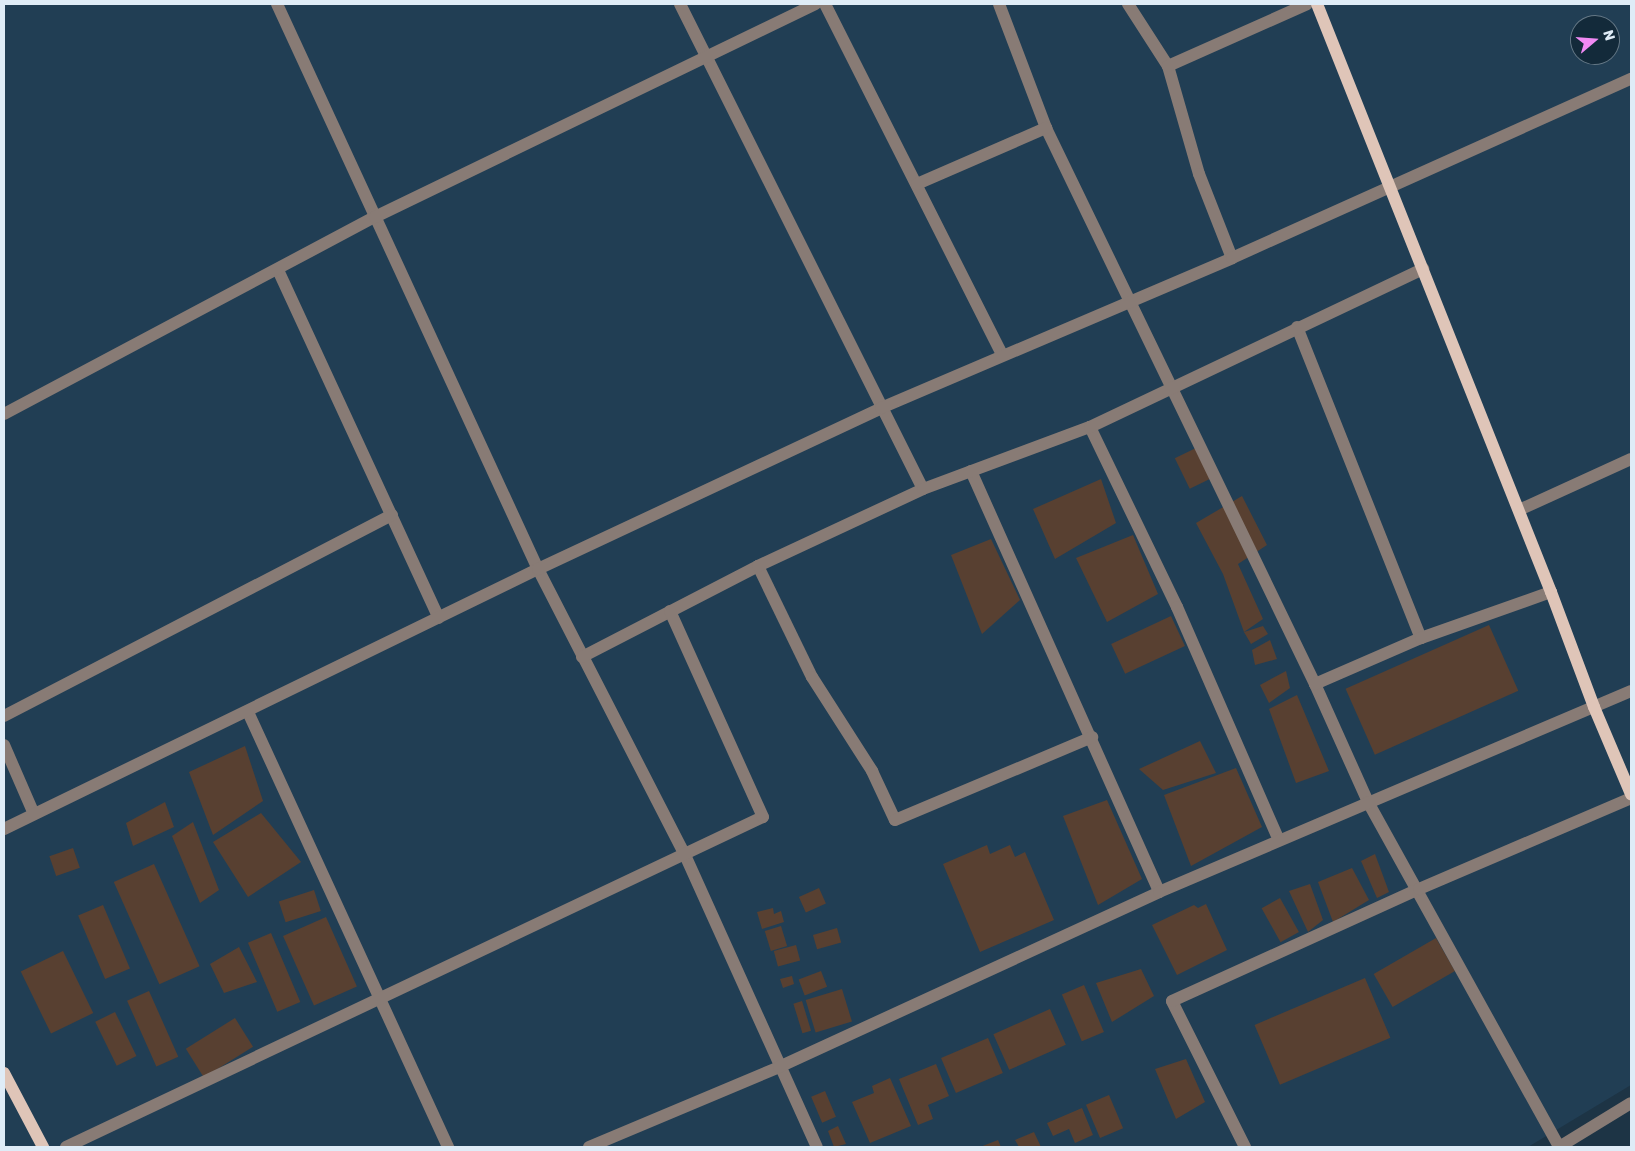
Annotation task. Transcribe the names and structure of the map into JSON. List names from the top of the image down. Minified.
{"north":"right"}
